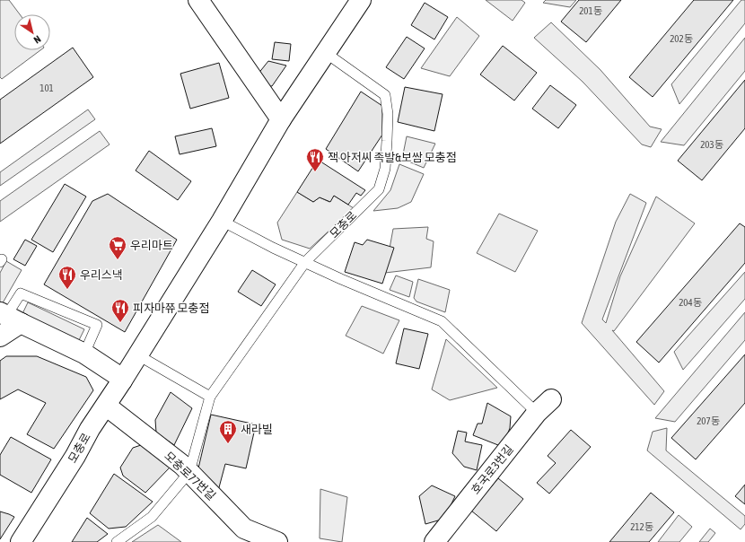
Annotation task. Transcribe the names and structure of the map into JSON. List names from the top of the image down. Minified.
{"streets":{"street":["모충로","호국로3번길","모충로77번길"]},"crossings":[["모충로","모충로77번길"]],"places":{"restaurant":["잭 아저씨 족발&보쌈 모충점","우리스낵","피자마쮸 모충점"],"supermarket":["우리마트"],"building":["새라빌"]},"house_numbers":["201동","202동","101","203동","204동","207동","212동"],"north":"bottom right"}
